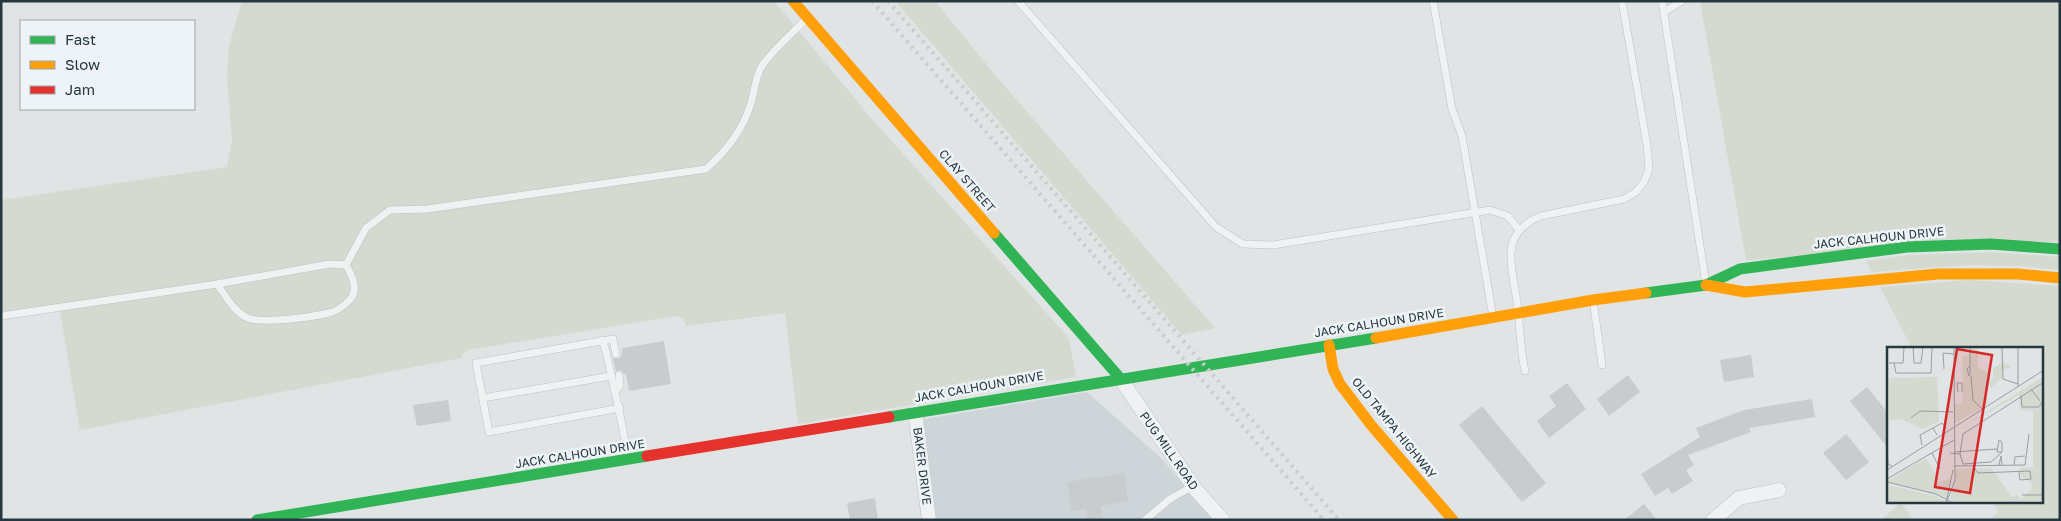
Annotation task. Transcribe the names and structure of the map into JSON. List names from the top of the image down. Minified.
{"streets":{"street":["CLAY STREET","JACK CALHOUN DRIVE","OLD TAMPA HIGHWAY","PUG MILL ROAD","BAKER DRIVE"]},"crossings":[["CLAY STREET","JACK CALHOUN DRIVE"],["CLAY STREET","PUG MILL ROAD"],["JACK CALHOUN DRIVE","OLD TAMPA HIGHWAY"],["JACK CALHOUN DRIVE","PUG MILL ROAD"],["JACK CALHOUN DRIVE","BAKER DRIVE"]],"legend":["Fast","Slow","Jam"]}
